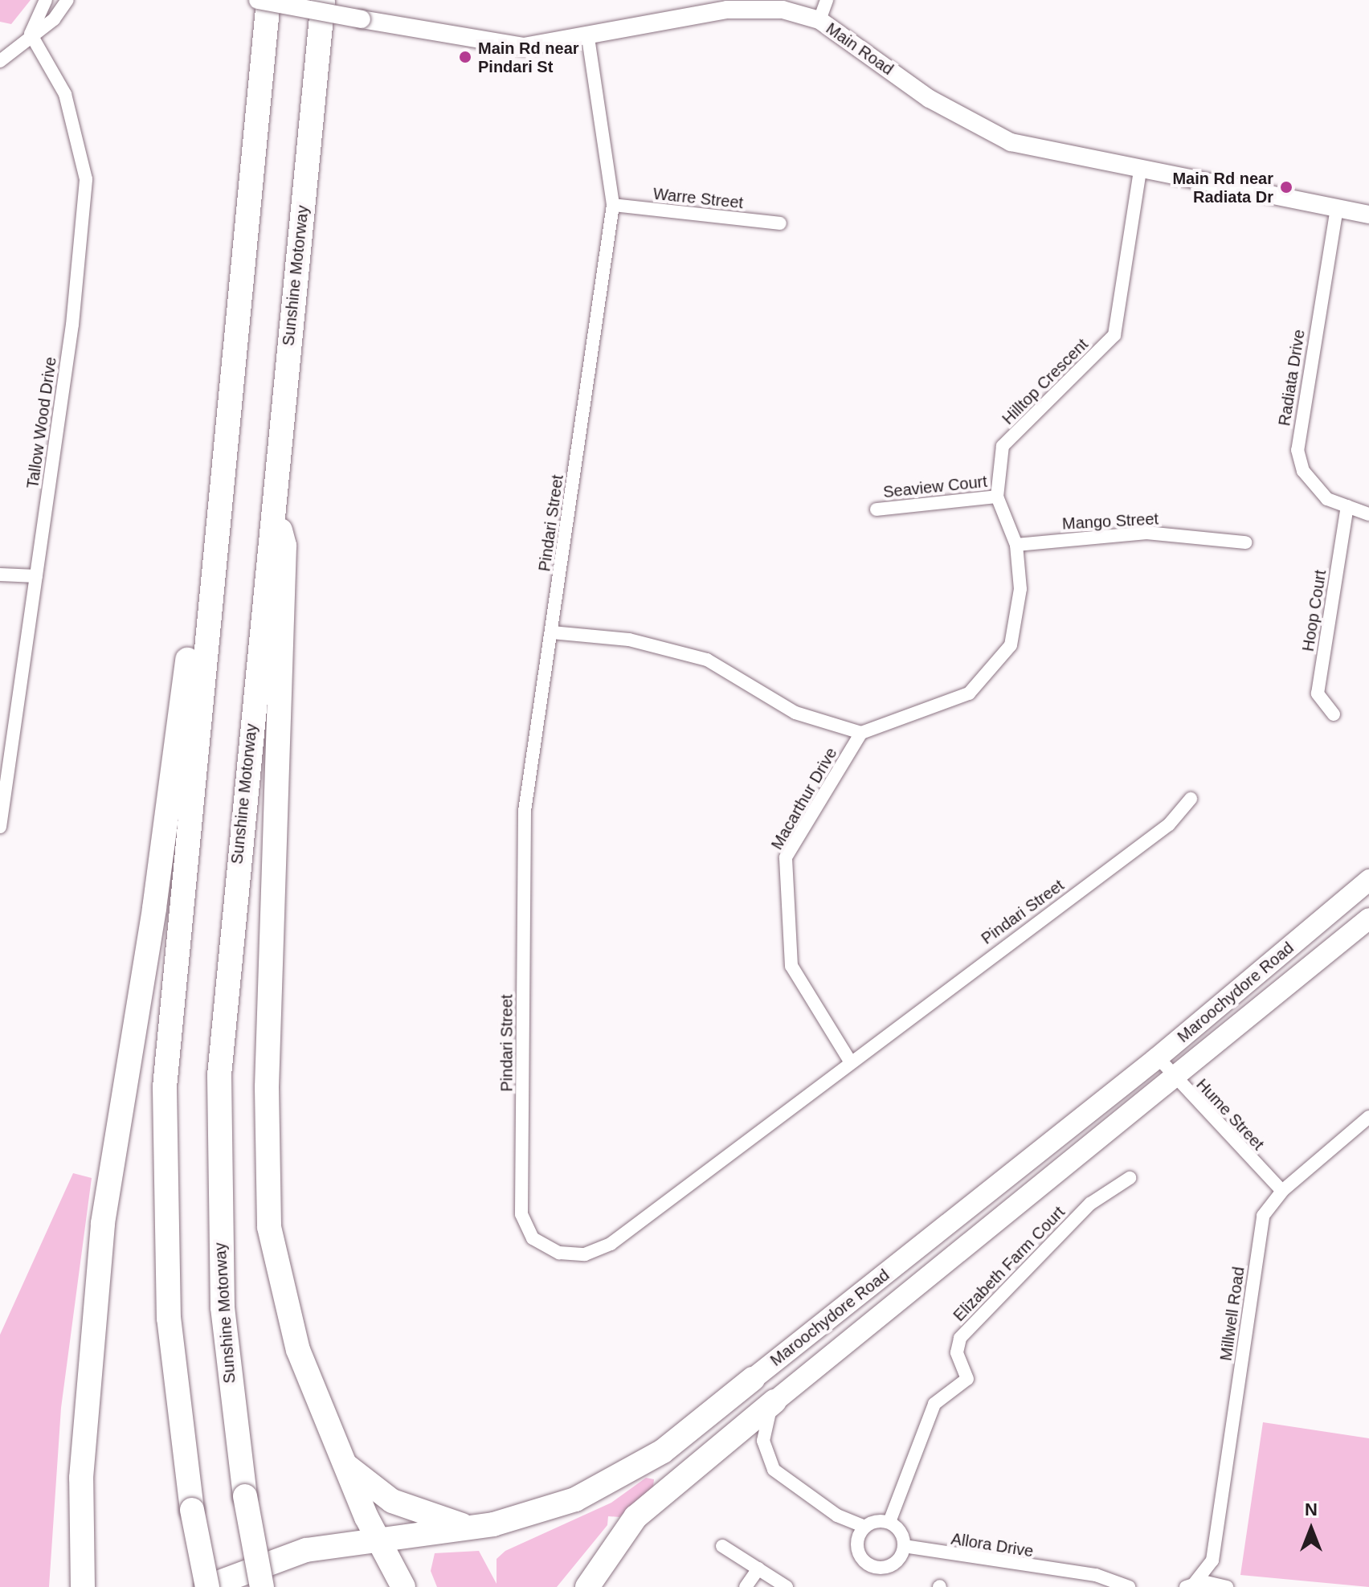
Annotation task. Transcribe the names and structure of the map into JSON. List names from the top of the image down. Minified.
{"streets":{"highway":["Sunshine Motorway","Maroochydore Road"],"main road":["Main Road"],"street":["Warre Street","Radiata Drive","Hilltop Crescent","Tallow Wood Drive","Seaview Court","Mango Street","Pindari Street","Hoop Court","Macarthur Drive","Hume Street","Elizabeth Farm Court","Millwell Road","Allora Drive"]},"crossings":[["Main Road","Radiata Drive"],["Main Road","Hilltop Crescent"],["Main Road","Pindari Street"],["Warre Street","Pindari Street"],["Radiata Drive","Hoop Court"],["Hilltop Crescent","Seaview Court"],["Hilltop Crescent","Mango Street"],["Hilltop Crescent","Macarthur Drive"],["Pindari Street","Macarthur Drive"],["Maroochydore Road","Hume Street"],["Hume Street","Millwell Road"],["Elizabeth Farm Court","Allora Drive"]],"places":["Main Rd near Pindari St","Main Rd near Radiata Dr"],"north":"top"}
